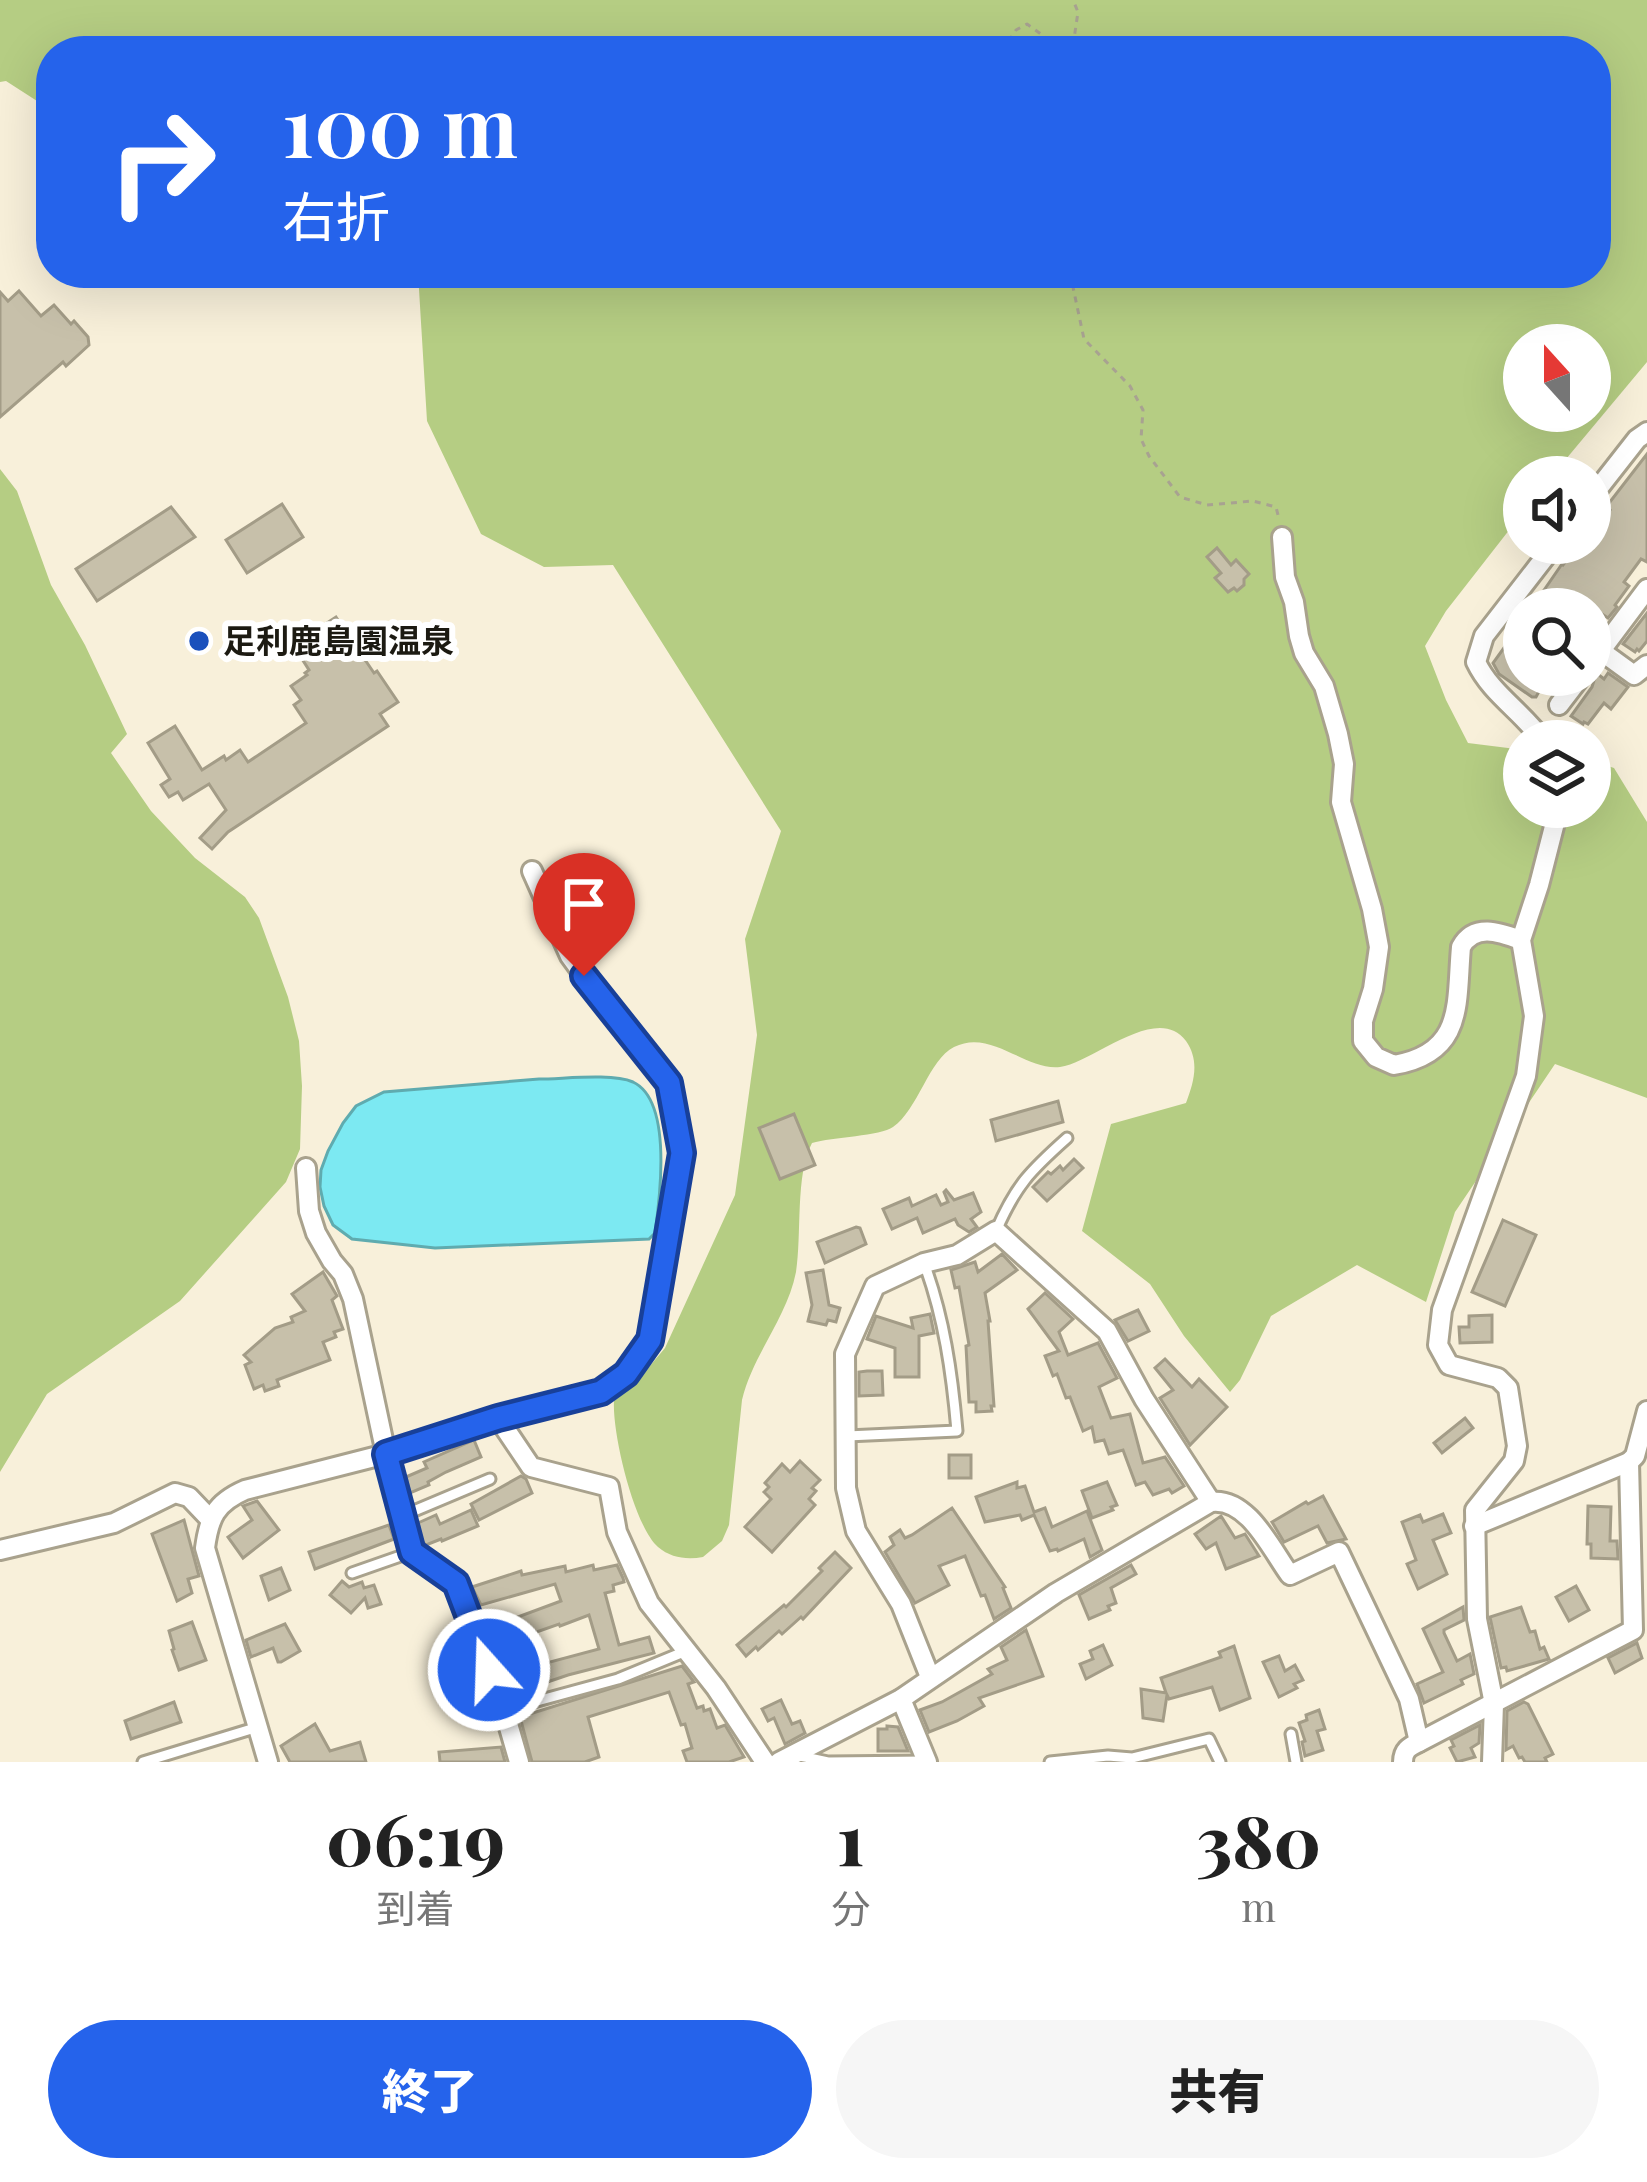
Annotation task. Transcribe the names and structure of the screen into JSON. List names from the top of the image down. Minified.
{"places":["足利鹿島園温泉"],"north":"top","page":{"turn":["100 m","右折"],"eta":["06:19","到着","1","分","380","m"],"buttons":["終了","共有"]}}
